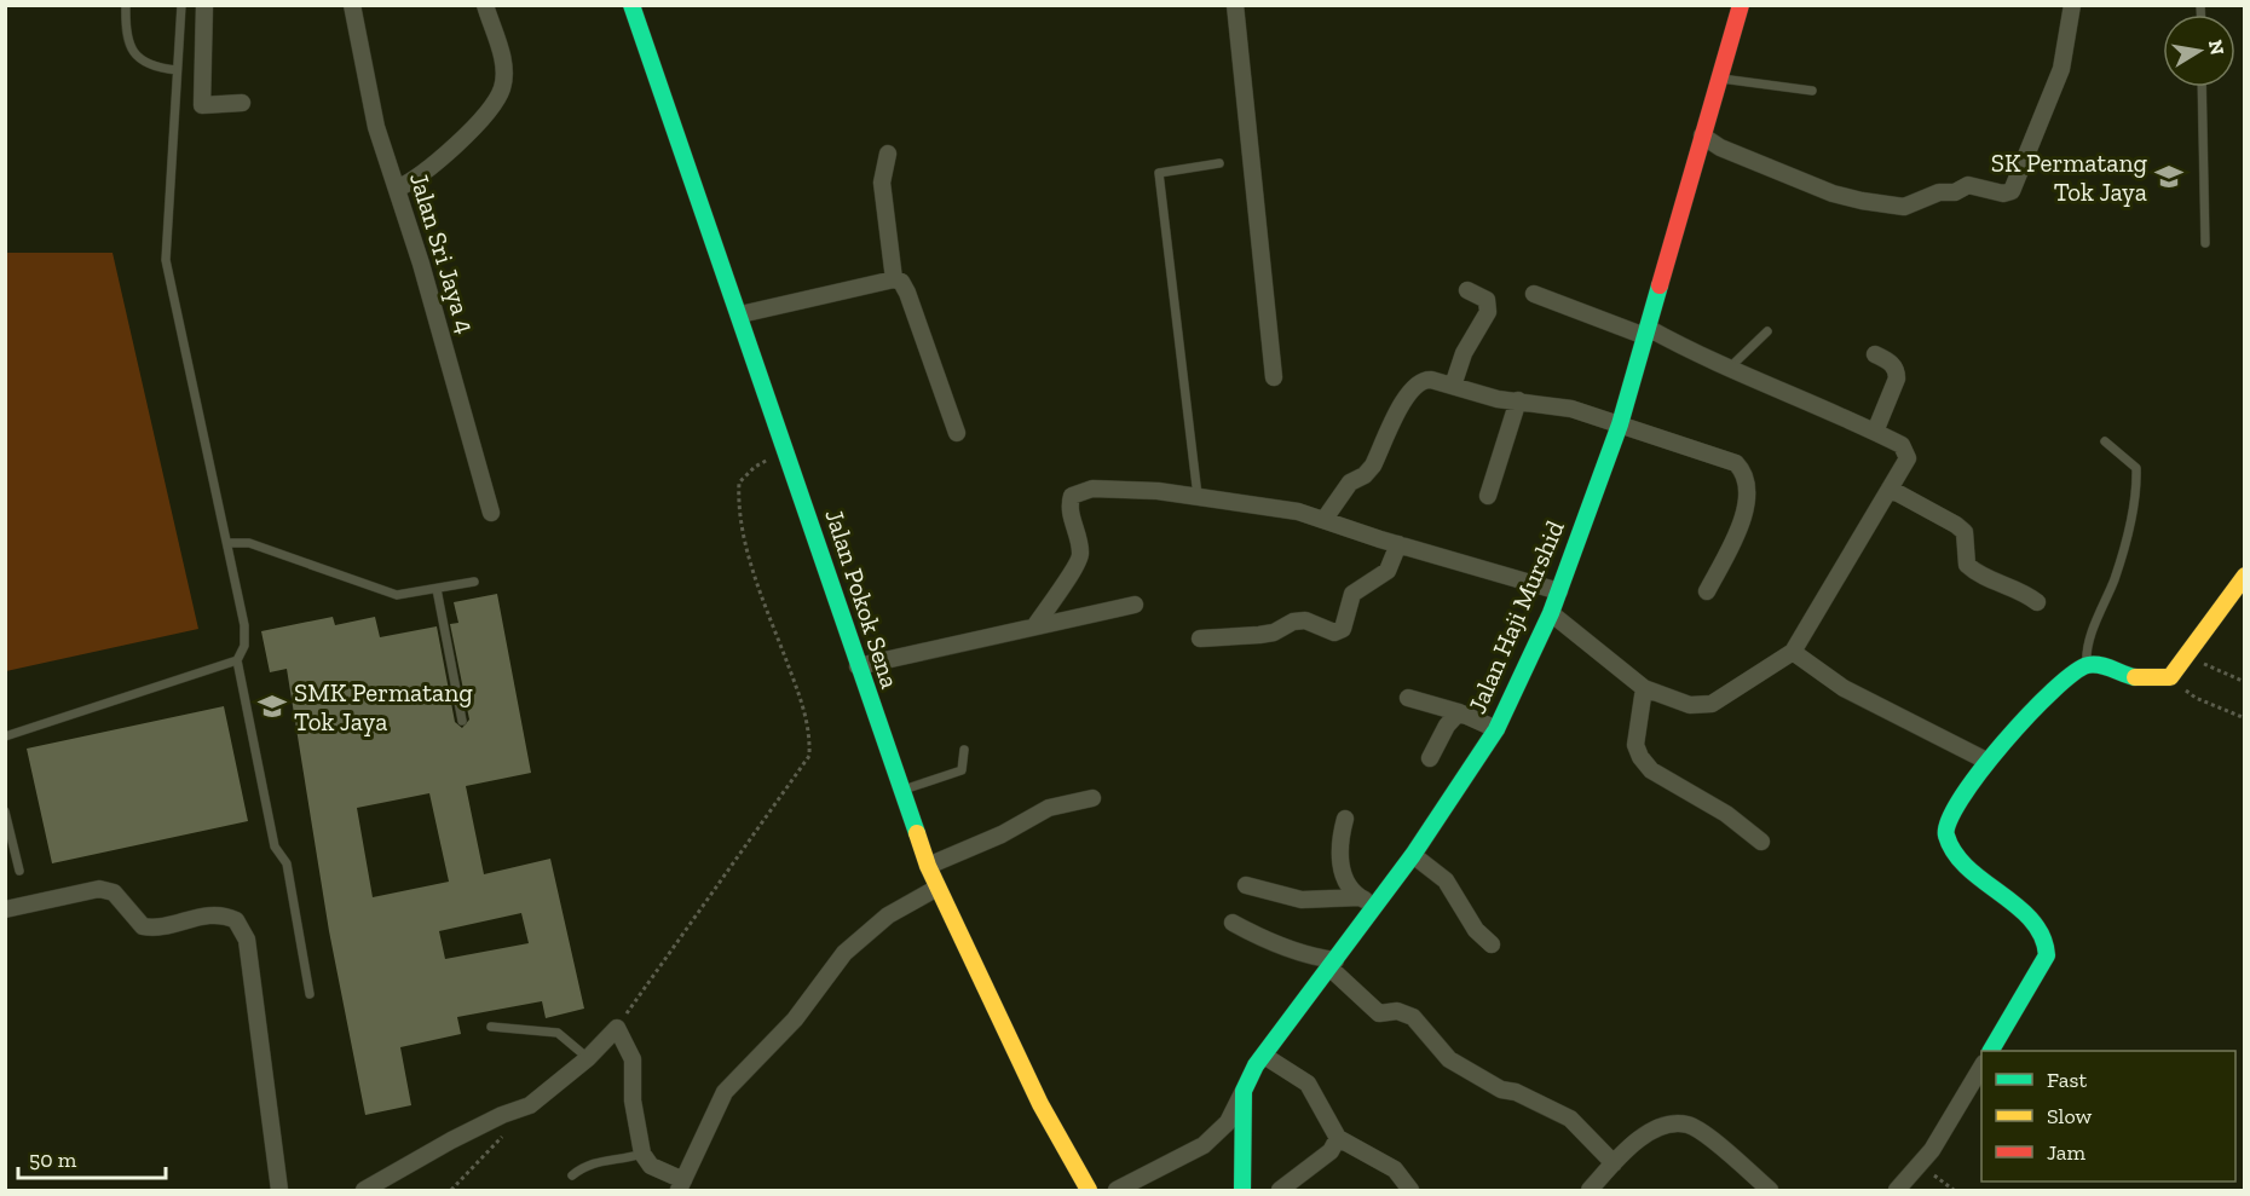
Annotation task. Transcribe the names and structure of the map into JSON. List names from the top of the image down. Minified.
{"streets":{"street":["Jalan Sri Jaya 4","Jalan Pokok Sena","Jalan Haji Murshid"]},"places":{"school or university":["SK Permatang Tok Jaya","SMK Permatang Tok Jaya"]},"legend":["Fast","Slow","Jam"],"scale_bar":"50 m","north":"right"}
